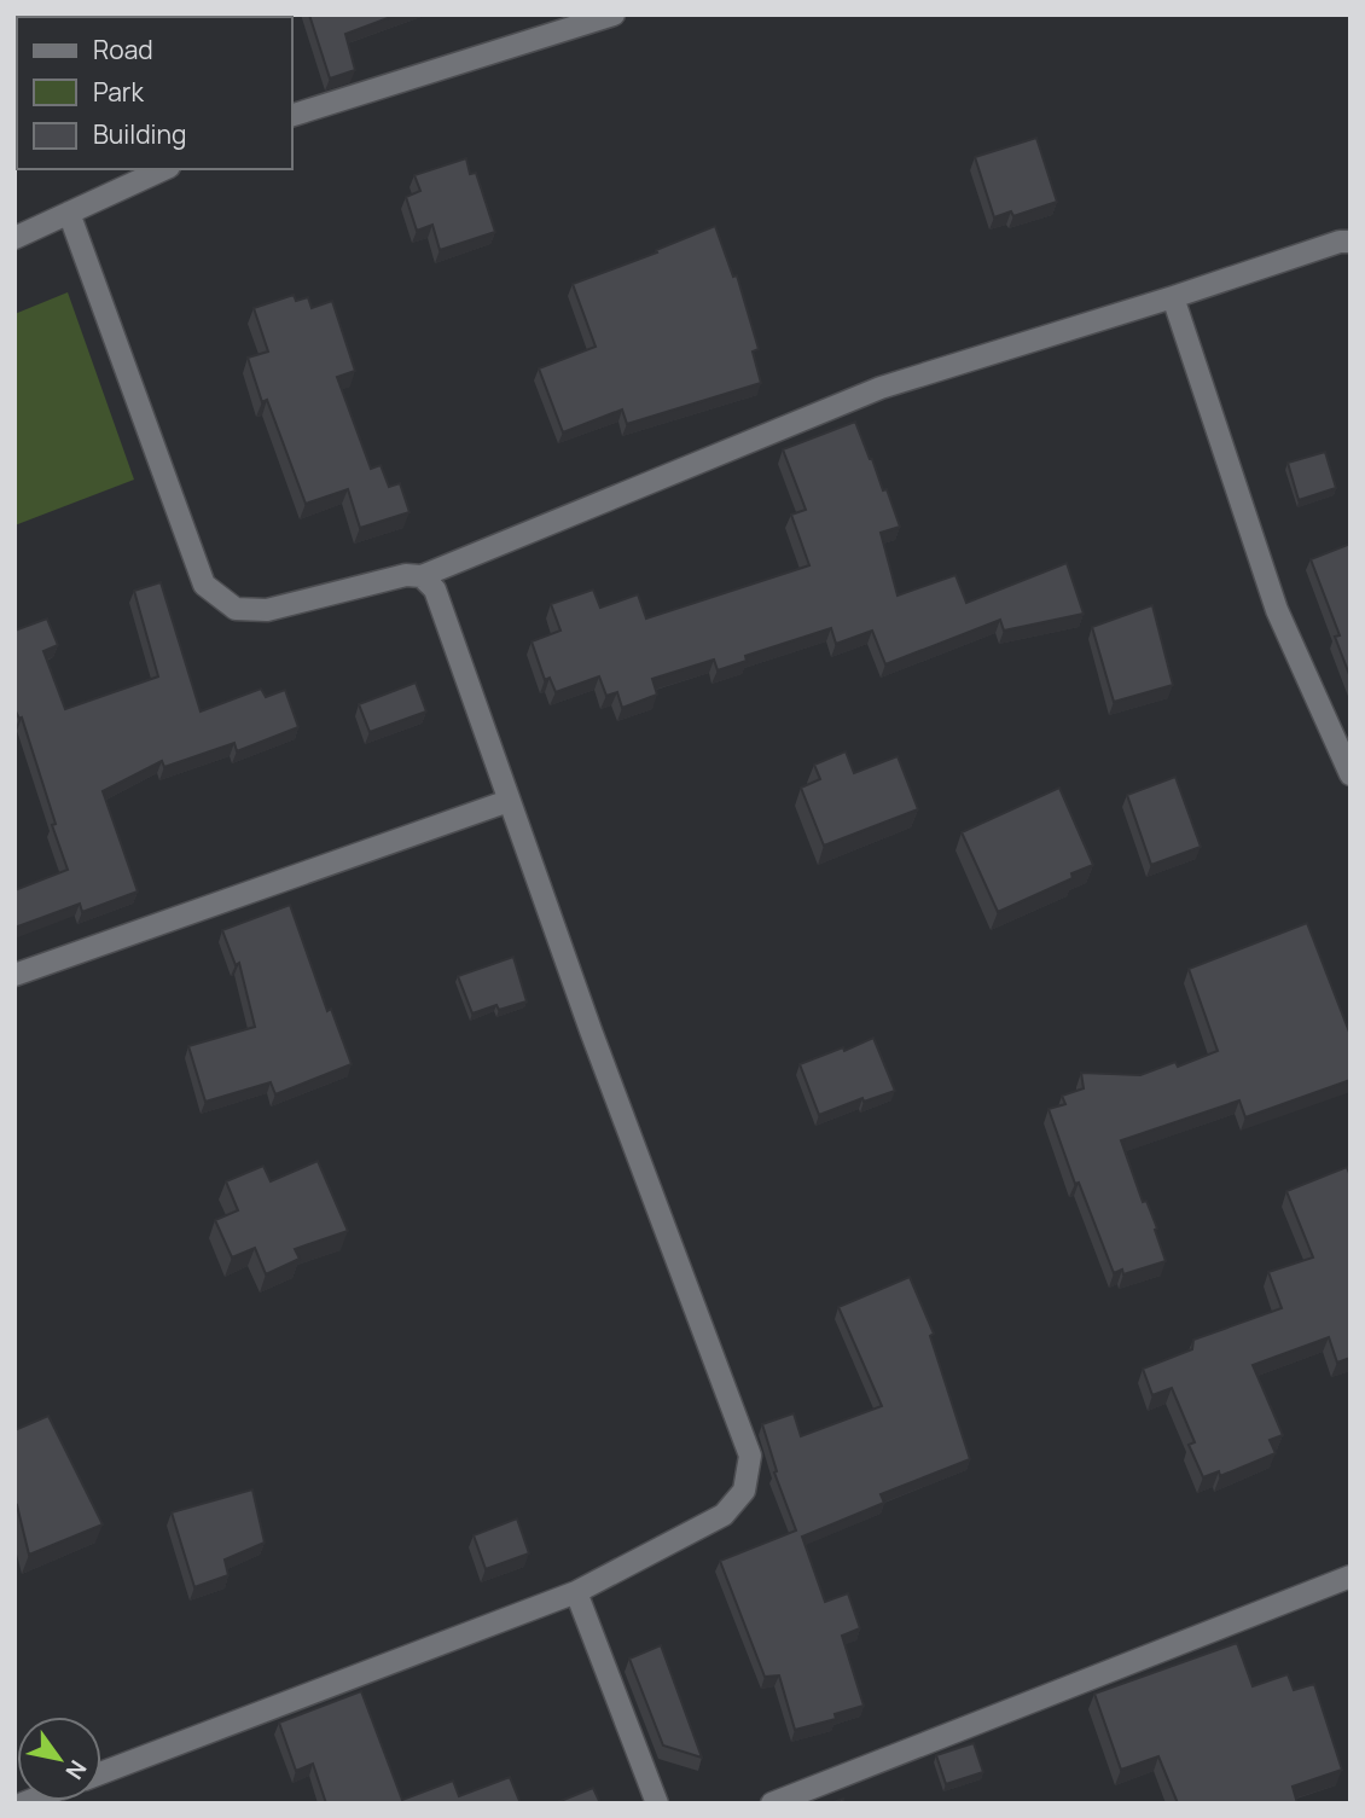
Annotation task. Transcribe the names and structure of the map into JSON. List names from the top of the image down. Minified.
{"legend":["Road","Park","Building"],"north":"bottom right"}
